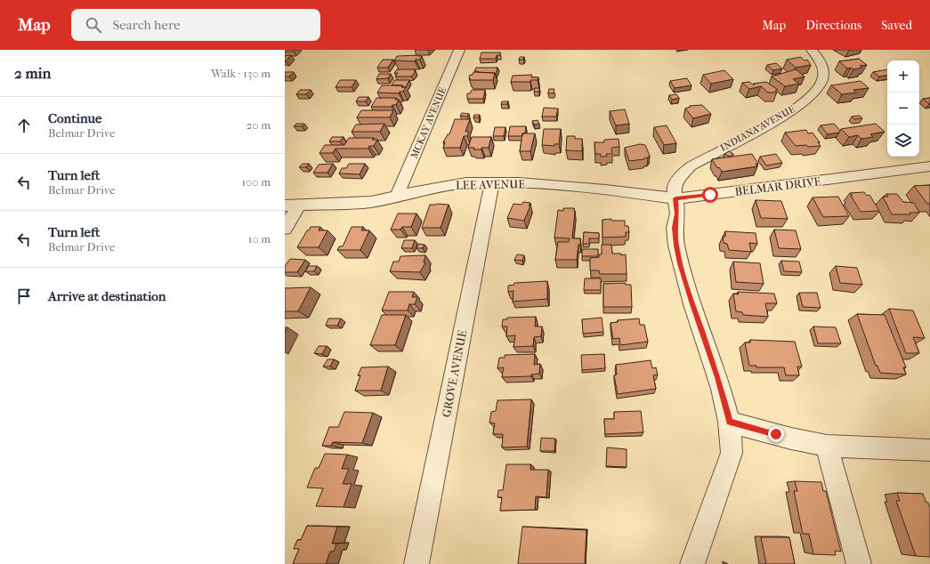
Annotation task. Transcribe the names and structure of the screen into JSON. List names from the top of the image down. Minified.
{"streets":{"street":["MCKAY AVENUE","INDIANA AVENUE","LEE AVENUE","BELMAR DRIVE","GROVE AVENUE"]},"crossings":[["MCKAY AVENUE","LEE AVENUE"],["INDIANA AVENUE","LEE AVENUE"],["INDIANA AVENUE","BELMAR DRIVE"],["LEE AVENUE","BELMAR DRIVE"],["LEE AVENUE","GROVE AVENUE"]],"page":{"header":"Map","search":"Search here","nav":["Map","Directions","Saved"],"heading":["2 min","Walk · 130 m"],"map_buttons":["+","−"],"list":[["Continue","Belmar Drive","20 m"],["Turn left","Belmar Drive","100 m"],["Turn left","Belmar Drive","10 m"],"Arrive at destination"]}}
